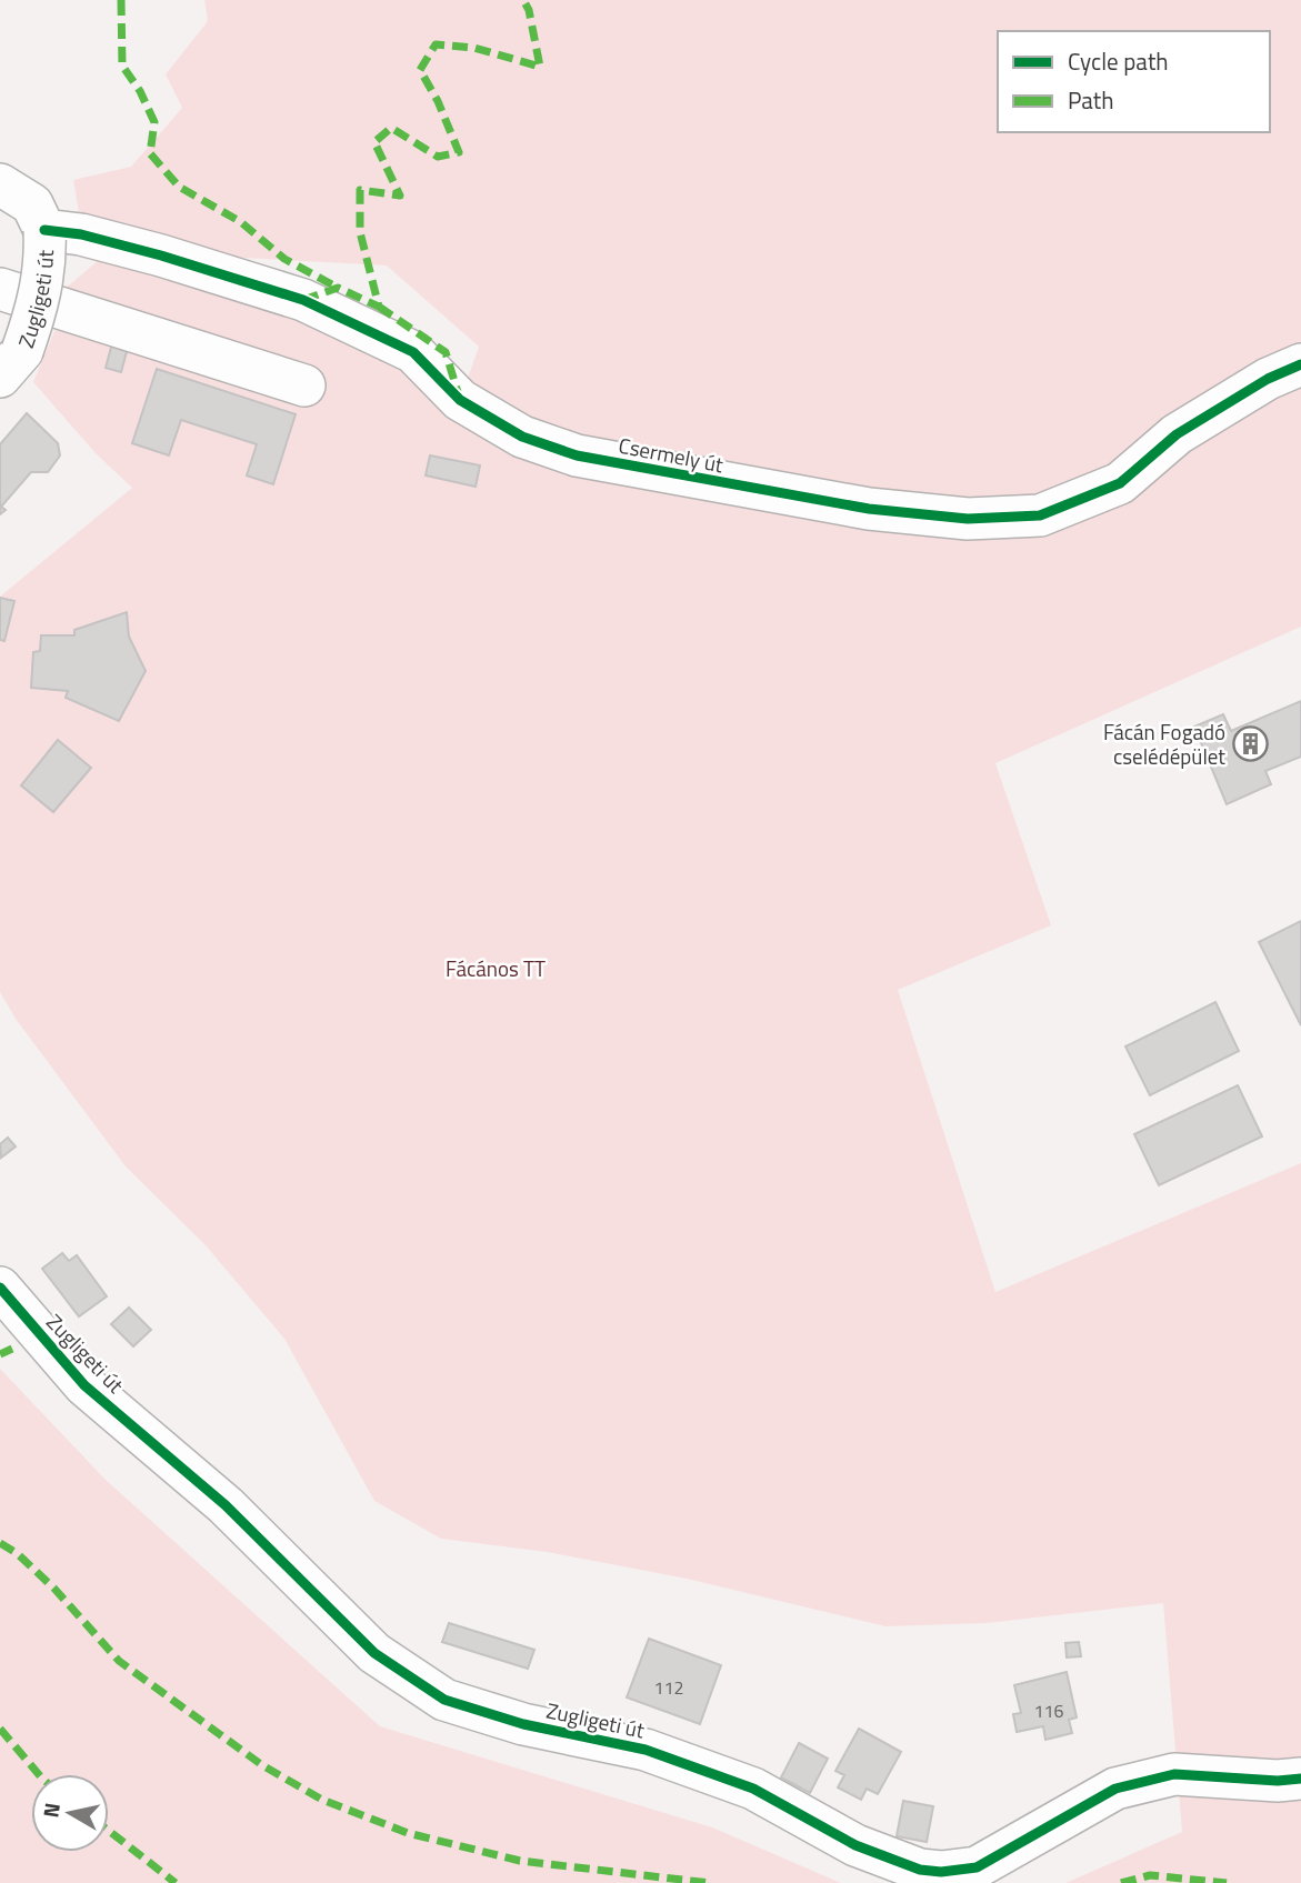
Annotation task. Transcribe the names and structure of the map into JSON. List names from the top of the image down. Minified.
{"streets":{"street":["Zugligeti út","Csermely út"]},"crossings":[["Zugligeti út","Csermely út"]],"parks":["Fácános TT"],"places":{"building":["Fácán Fogadó cselédépület"]},"house_numbers":["112","116"],"legend":["Cycle path","Path"],"north":"left"}
